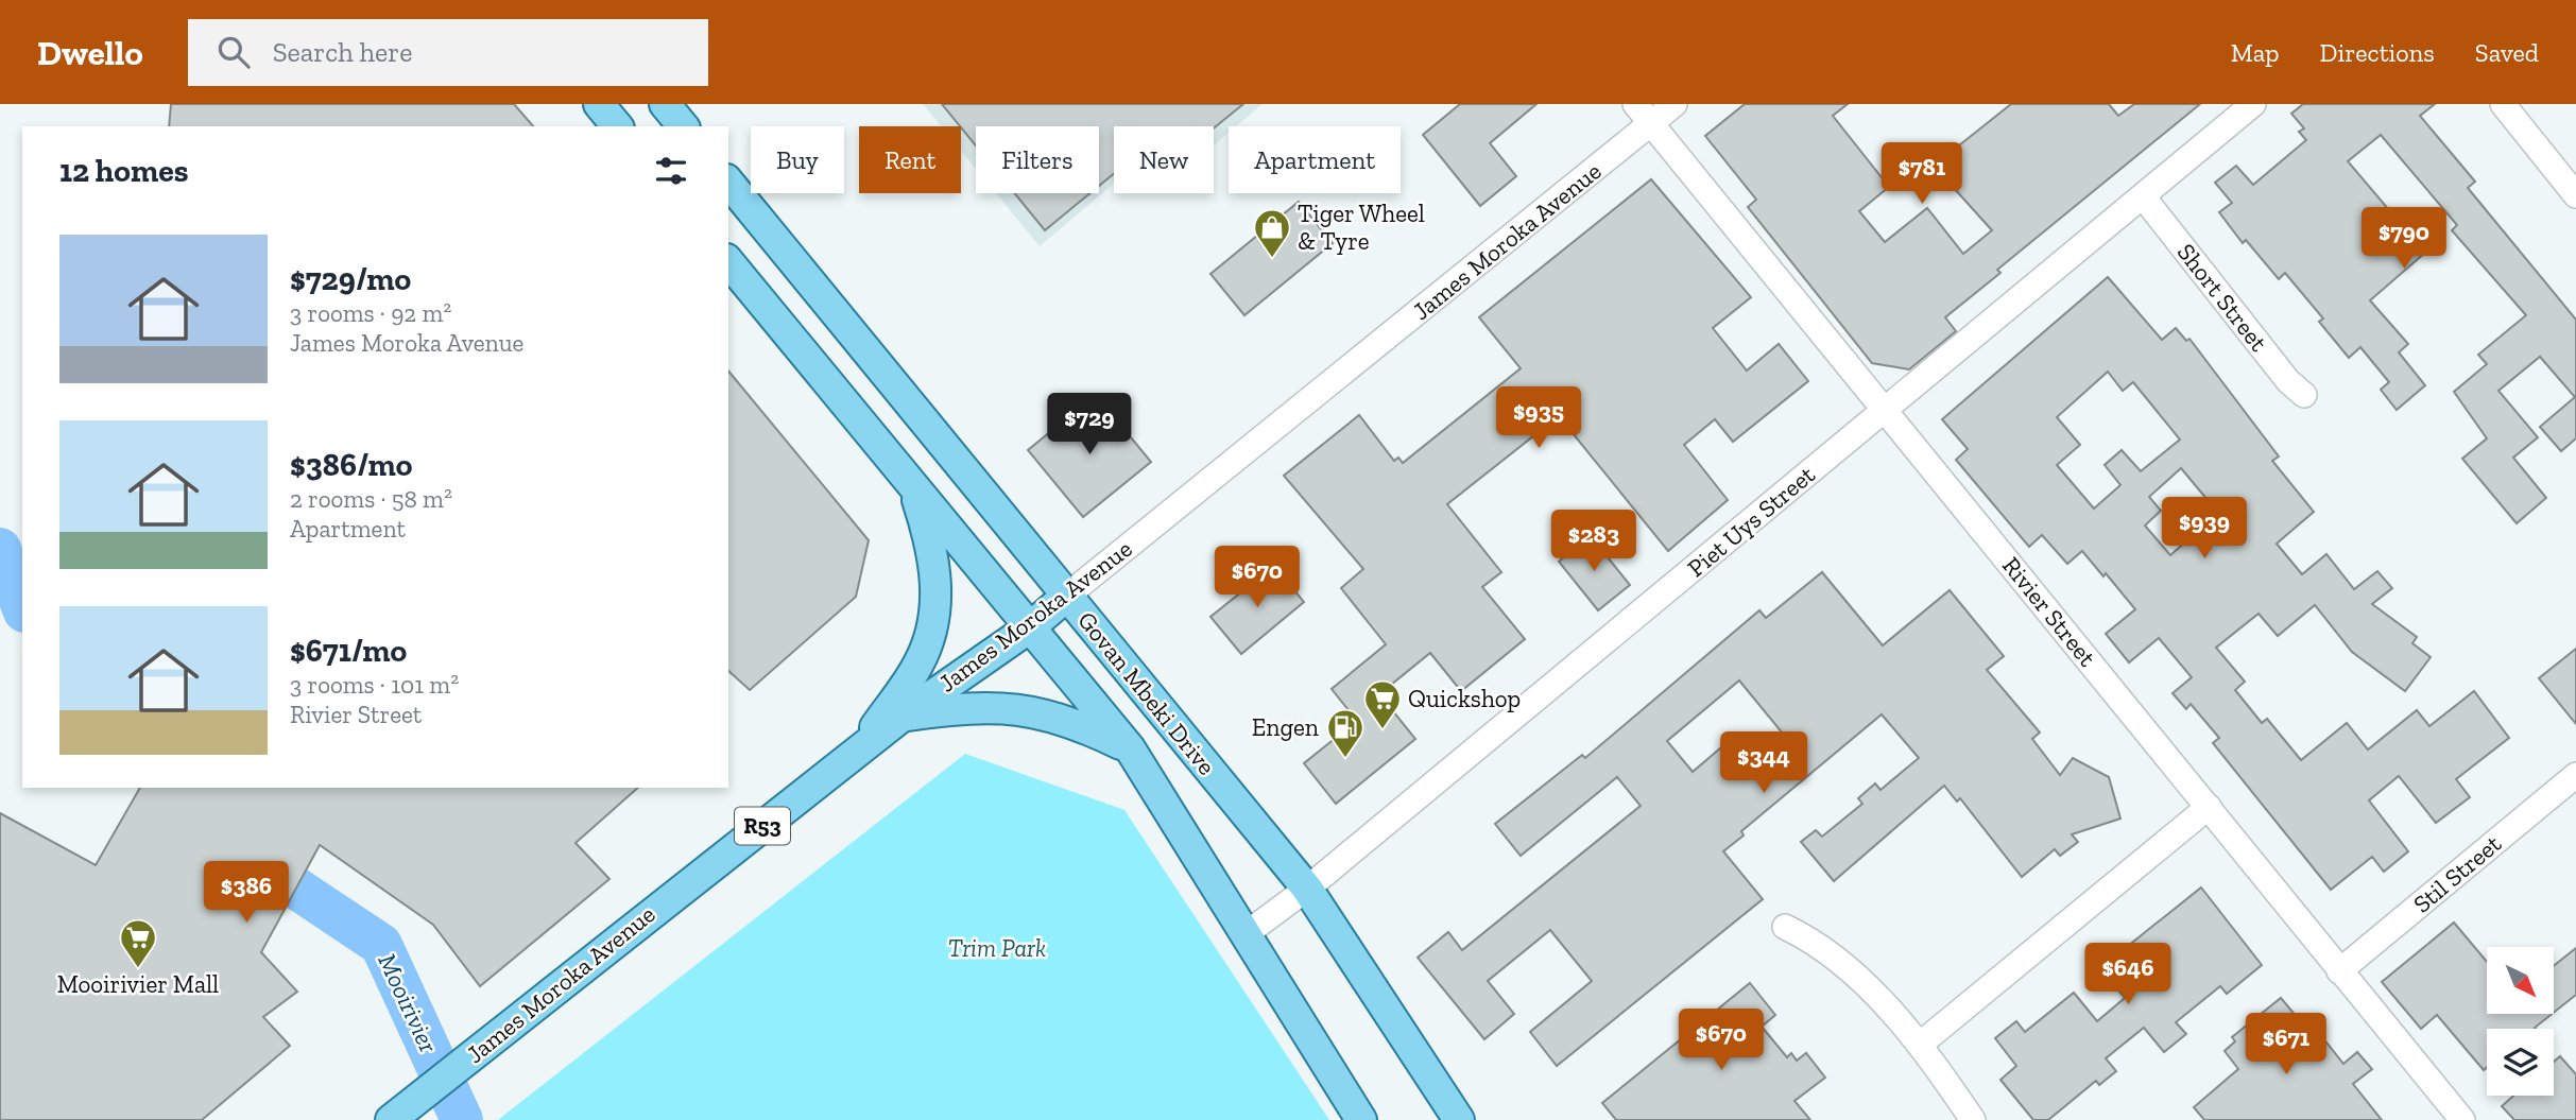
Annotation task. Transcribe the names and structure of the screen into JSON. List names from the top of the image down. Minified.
{"streets":{"main road":["James Moroka Avenue","Govan Mbeki Drive","R53"],"street":["Short Street","Piet Uys Street","Rivier Street","Stil Street"]},"crossings":[["James Moroka Avenue","Rivier Street"],["James Moroka Avenue","Govan Mbeki Drive"],["Short Street","Piet Uys Street"],["Piet Uys Street","Rivier Street"],["Piet Uys Street","Govan Mbeki Drive"],["Rivier Street","Stil Street"]],"water":["Mooirivier"],"parks":["Trim Park"],"places":{"shop":["Tiger Wheel & Tyre"],"supermarket":["Quickshop","Mooirivier Mall"],"fuel station":["Engen"]},"north":"bottom right","page":{"header":"Dwello","search":"Search here","nav":["Map","Directions","Saved"],"chip":["Buy","Rent","Filters","New","Apartment"],"heading":"12 homes","price":["$781","$790","$935","$729","$939","$283","$670","$344","$386","$646","$670","$671"],"list":[{"name":"$729/mo","note":"3 rooms · 92 m² · James Moroka Avenue"},{"name":"$386/mo","note":"2 rooms · 58 m² · Apartment"},{"name":"$671/mo","note":"3 rooms · 101 m² · Rivier Street"}]}}
